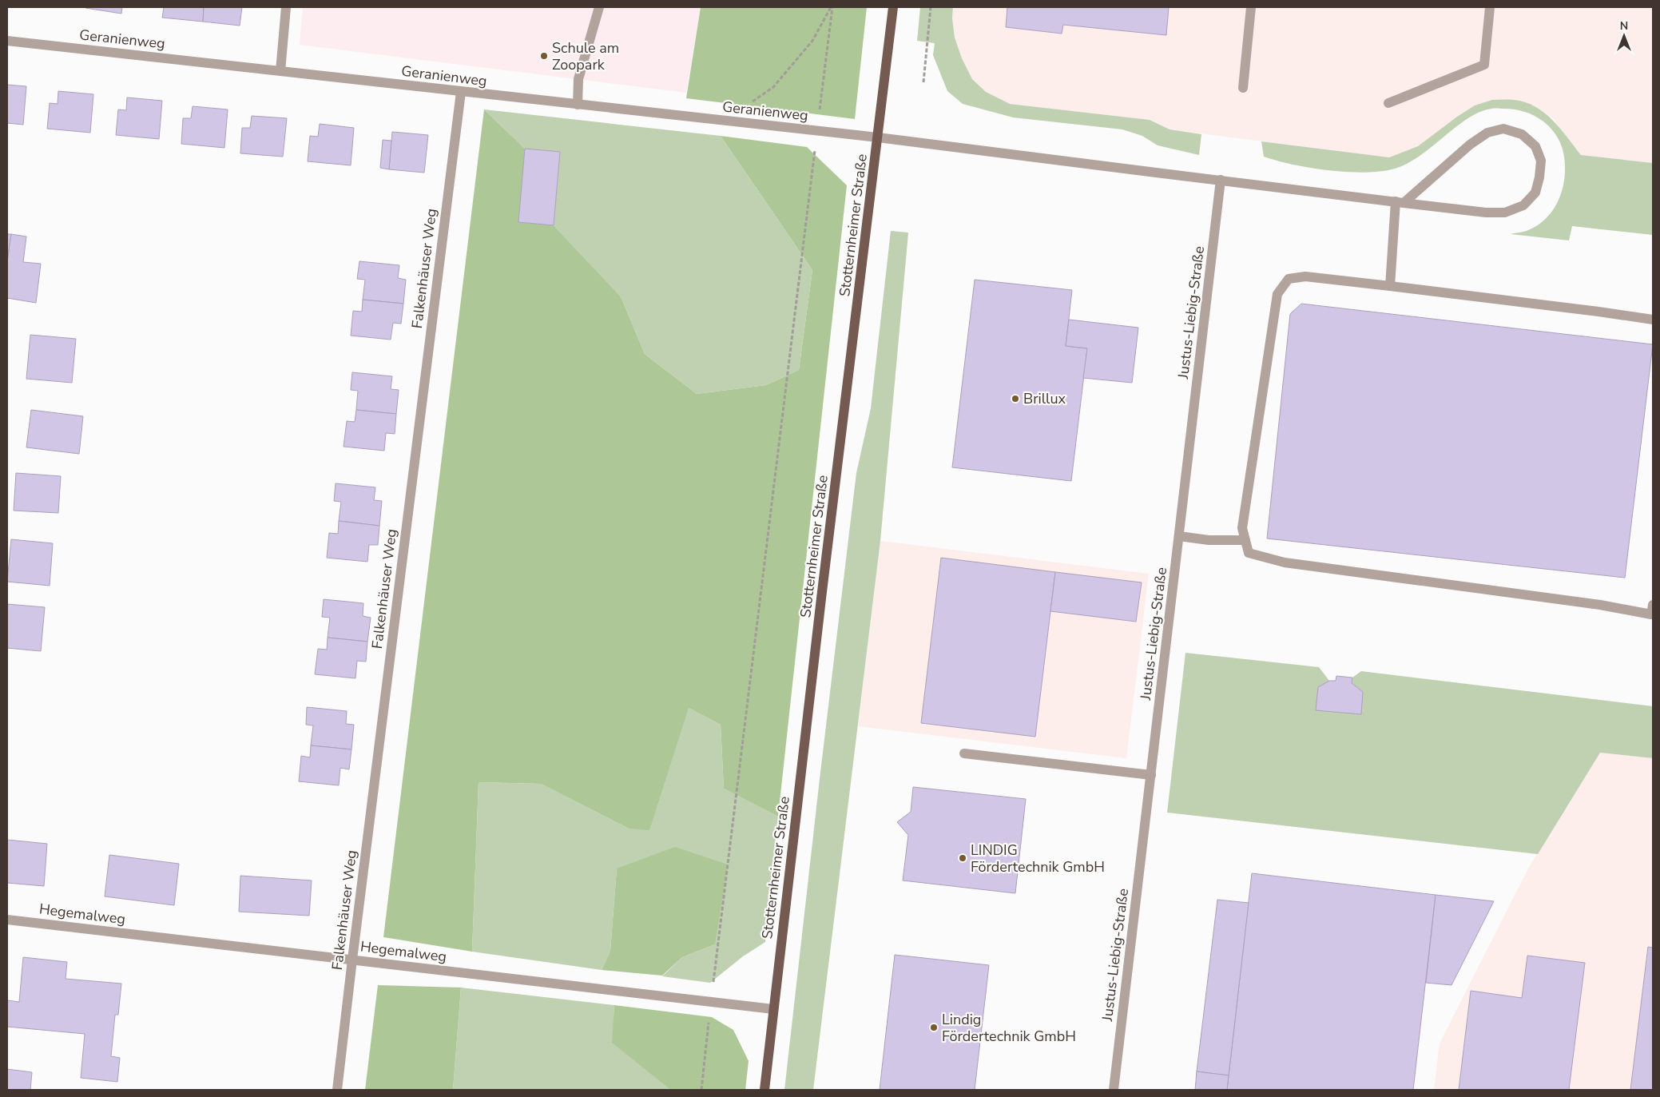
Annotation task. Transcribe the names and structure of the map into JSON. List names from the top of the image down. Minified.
{"streets":{"main road":["Stotternheimer Straße"],"street":["Geranienweg","Falkenhäuser Weg","Justus-Liebig-Straße","Hegemalweg"]},"crossings":[["Geranienweg","Stotternheimer Straße"],["Geranienweg","Falkenhäuser Weg"],["Stotternheimer Straße","Hegemalweg"],["Falkenhäuser Weg","Hegemalweg"]],"places":["Schule am Zoopark","Brillux","LINDIG Fördertechnik GmbH","Lindig Fördertechnik GmbH"],"north":"top"}
